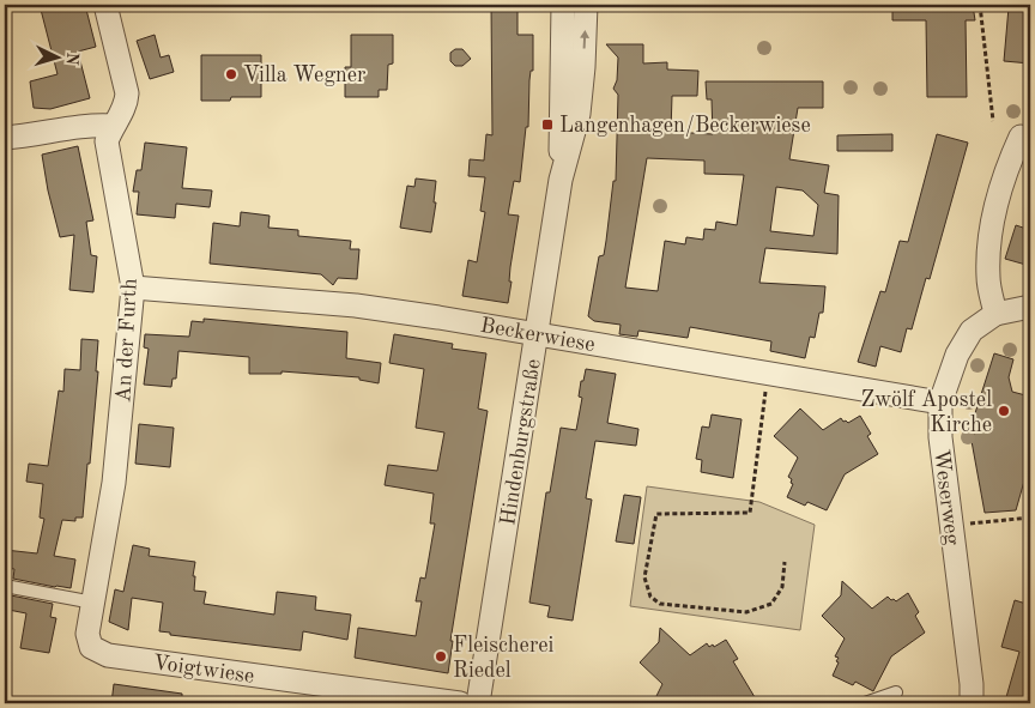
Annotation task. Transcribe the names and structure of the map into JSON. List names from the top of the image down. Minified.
{"streets":{"street":["Beckerwiese","An der Furth","Hindenburgstraße","Weserweg","Voigtwiese"]},"crossings":[["Beckerwiese","An der Furth"],["Beckerwiese","Hindenburgstraße"],["Beckerwiese","Weserweg"],["An der Furth","Voigtwiese"]],"places":{"other":["Villa Wegner","Zwölf Apostel Kirche","Fleischerei Riedel"],"transit":["Langenhagen/Beckerwiese"]},"north":"right"}
